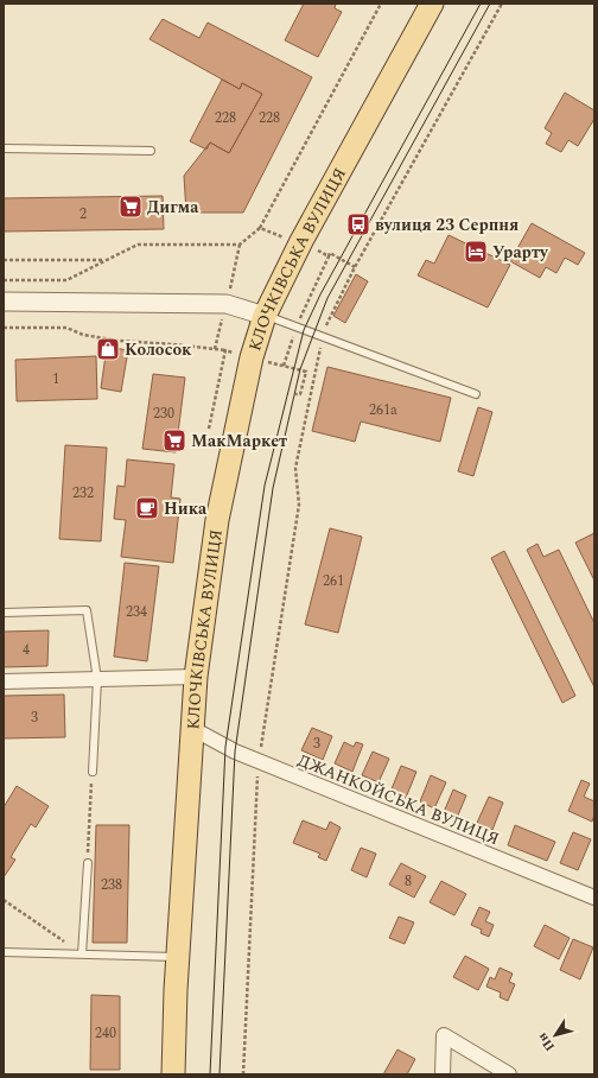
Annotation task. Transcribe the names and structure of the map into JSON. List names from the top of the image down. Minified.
{"streets":{"main road":["КЛОЧКІВСЬКА ВУЛИЦЯ"],"street":["ДЖАНКОЙСЬКА ВУЛИЦЯ"]},"crossings":[["КЛОЧКІВСЬКА ВУЛИЦЯ","ДЖАНКОЙСЬКА ВУЛИЦЯ"]],"places":{"supermarket":["Дигма","МакМаркет"],"bus stop":["вулиця 23 Серпня"],"hotel":["Урарту"],"shop":["Колосок"],"cafe":["Ника"]},"house_numbers":["228","228","2","1","261а","230","232","261","234","4","3","3","8","238","240"],"north":"bottom left"}
